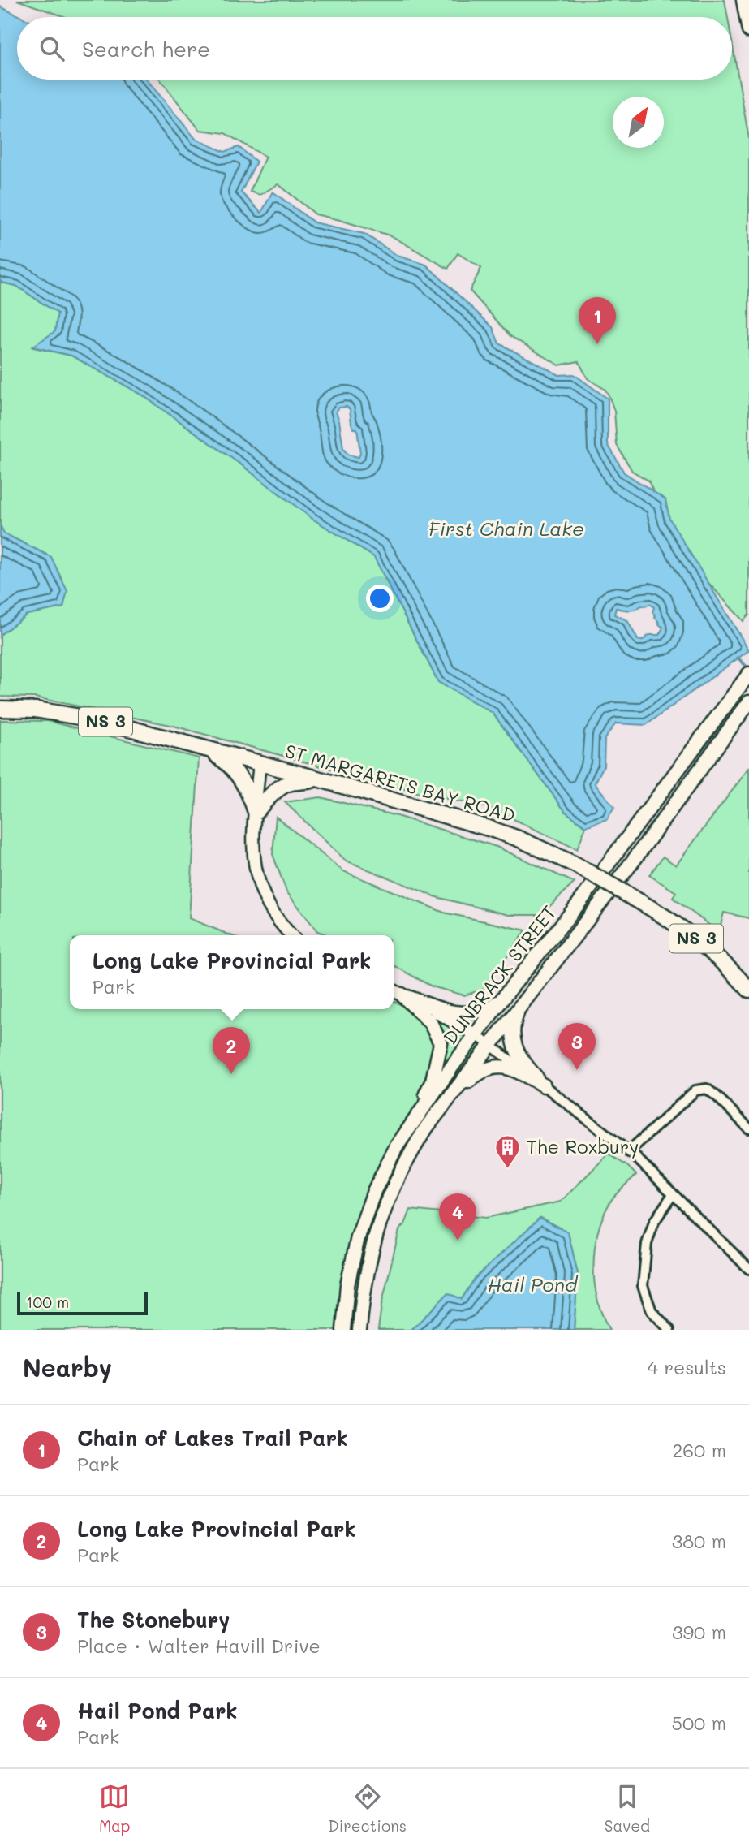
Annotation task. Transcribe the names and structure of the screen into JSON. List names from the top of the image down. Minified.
{"streets":{"main road":["NS 3","ST MARGARETS BAY ROAD","DUNBRACK STREET"]},"water":["First Chain Lake","Hail Pond"],"places":{"building":["The Roxbury"]},"scale_bar":"100 m","north":"top right","page":{"search":"Search here","pins":["1","3","2","4"],"popup":["Long Lake Provincial Park","Park"],"scale":"100 m","heading":["Nearby","4 results"],"list":[{"mark":"1","name":"Chain of Lakes Trail Park","note":"Park","value":"260 m"},{"mark":"2","name":"Long Lake Provincial Park","note":"Park","value":"380 m"},{"mark":"3","name":"The Stonebury","note":"Place · Walter Havill Drive","value":"390 m"},{"mark":"4","name":"Hail Pond Park","note":"Park","value":"500 m"}],"nav":["Map","Directions","Saved"]}}
